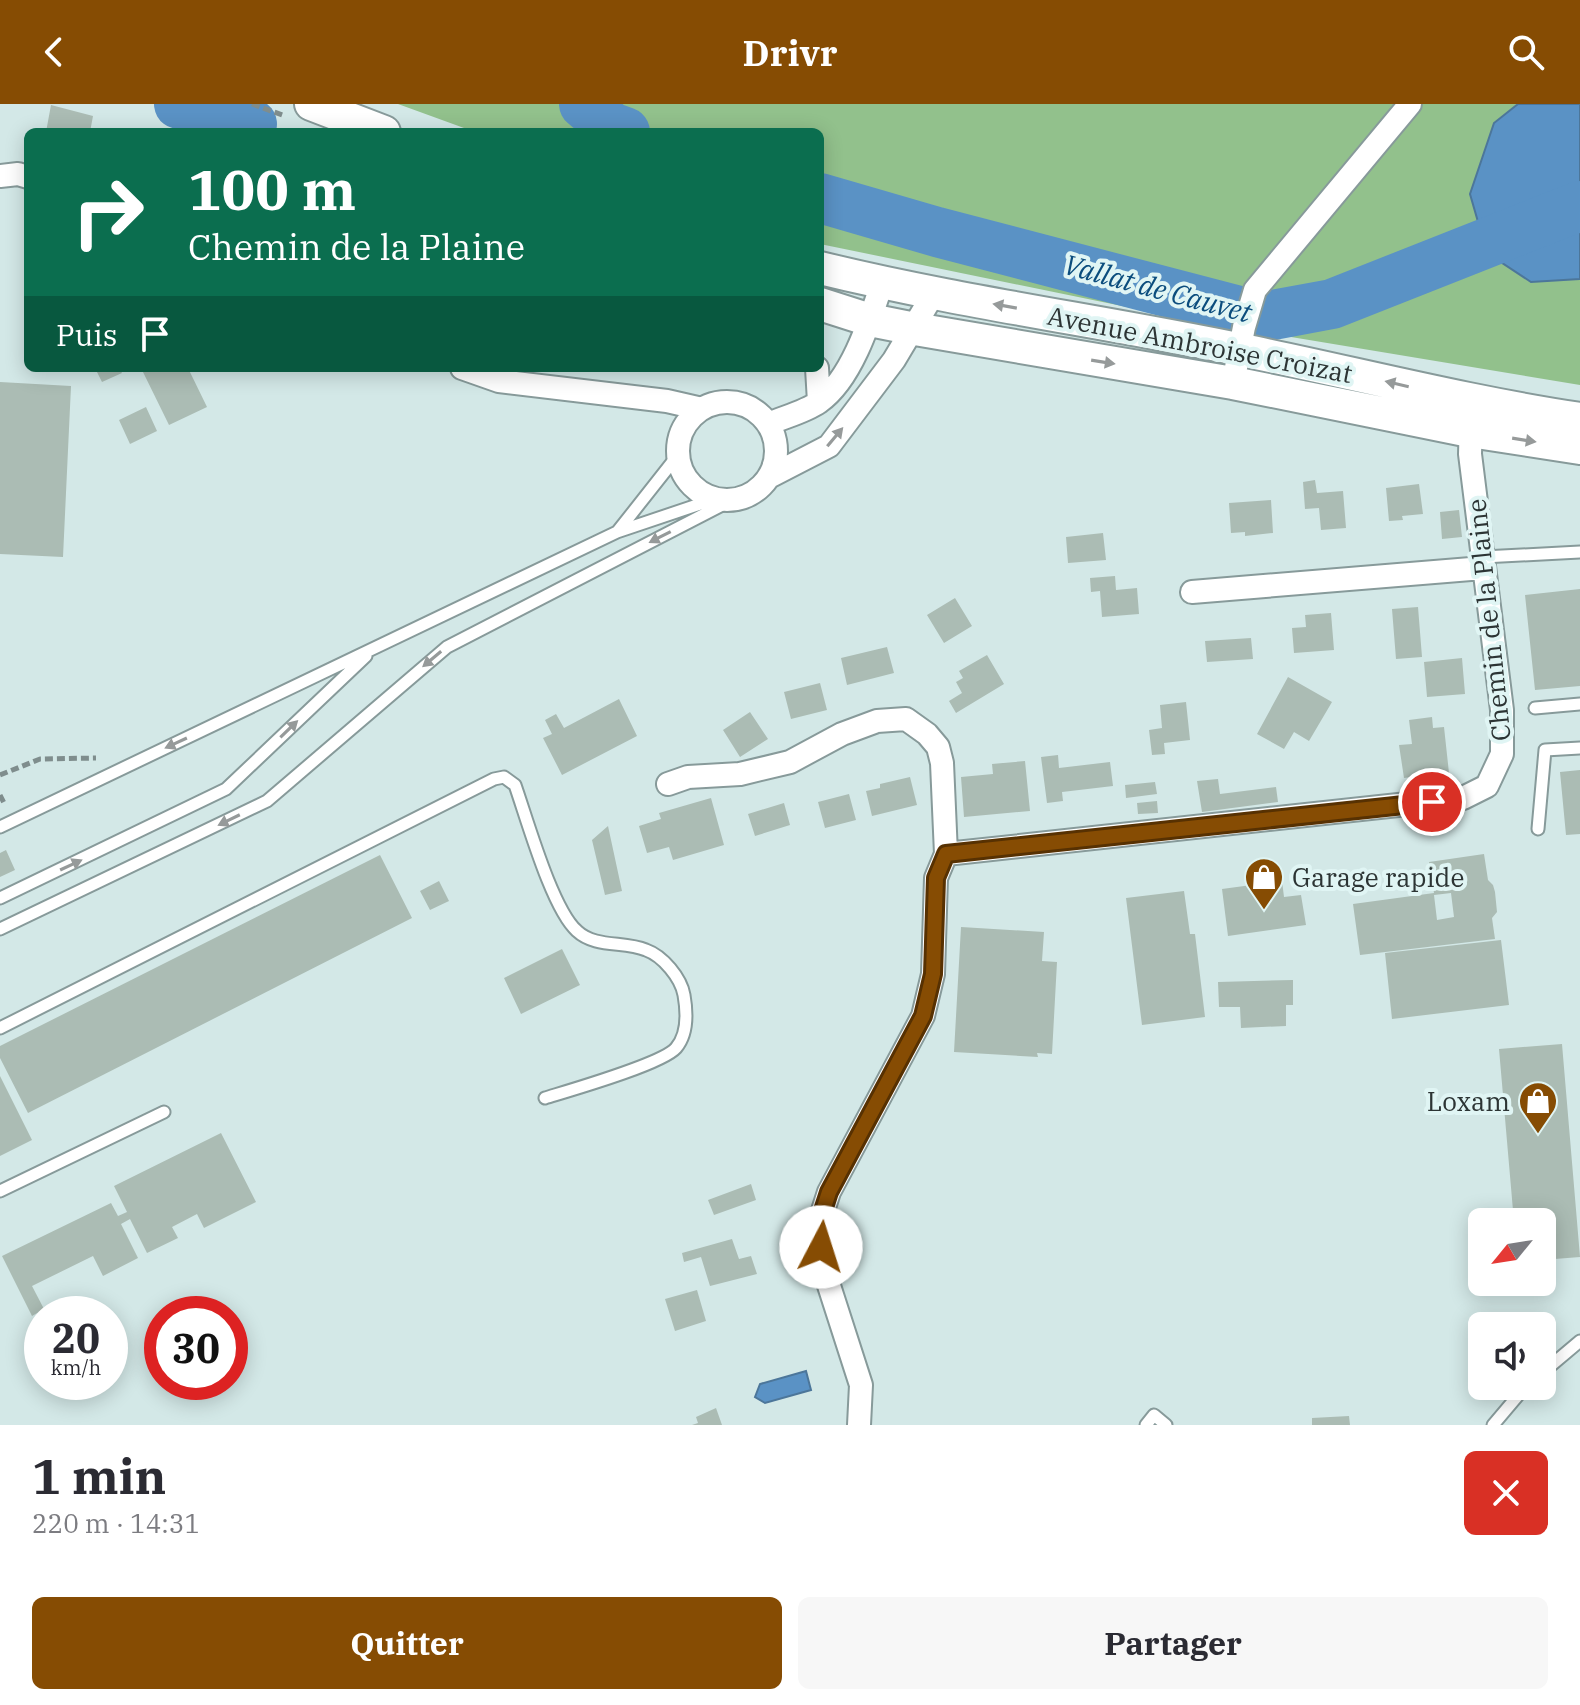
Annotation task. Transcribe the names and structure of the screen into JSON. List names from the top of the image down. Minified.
{"streets":{"main road":["Avenue Ambroise Croizat"],"street":["Chemin de la Plaine"]},"crossings":[["Avenue Ambroise Croizat","Chemin de la Plaine"]],"water":["Vallat de Cauvet"],"places":{"shop":["Garage rapide","Loxam"]},"north":"bottom left","page":{"header":"Drivr","turn":["100 m","Chemin de la Plaine"],"then":"Puis","speed":"20 km/h","limit":"30","heading":["1 min","220 m · 14:31"],"buttons":["Quitter","Partager"]}}
